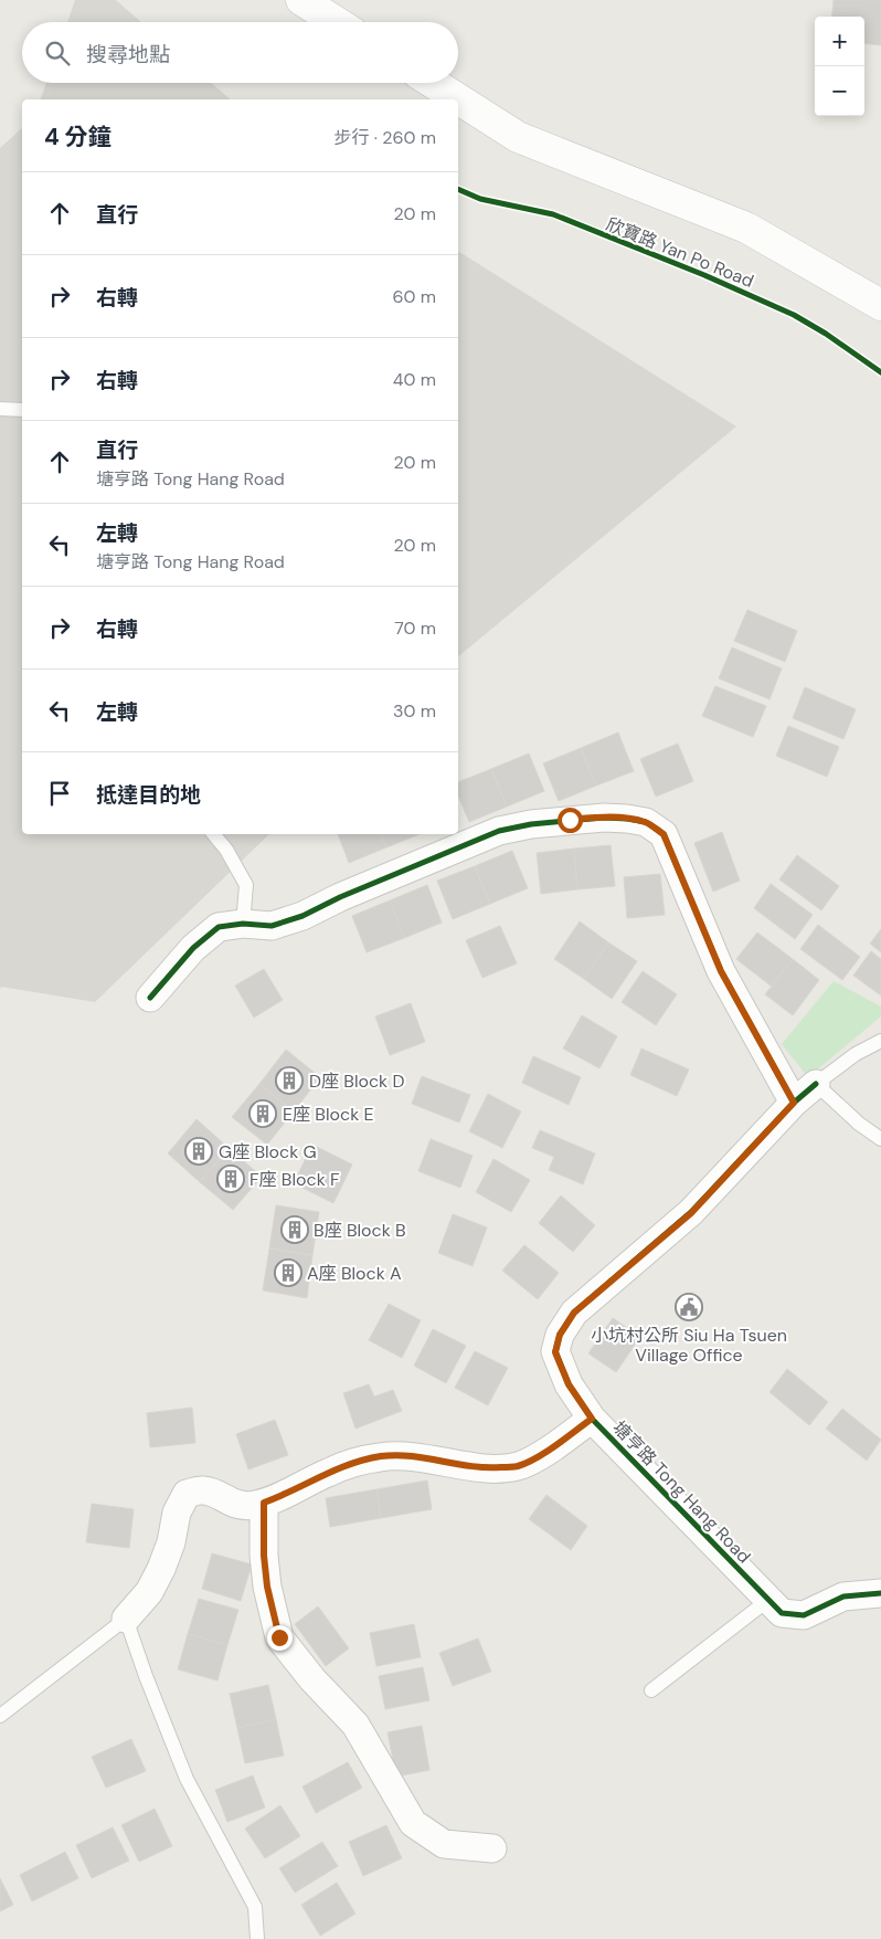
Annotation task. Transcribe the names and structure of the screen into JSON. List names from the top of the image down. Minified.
{"streets":{"street":["塘亨路 Tong Hang Road"],"cycle path":["欣寶路 Yan Po Road"]},"places":{"building":["D座 Block D","E座 Block E","G座 Block G","F座 Block F","B座 Block B","A座 Block A"],"public building":["小坑村公所 Siu Ha Tsuen Village Office"]},"page":{"map_buttons":["+","−"],"search":"搜尋地點","heading":["4 分鐘","步行 · 260 m"],"list":[["直行","20 m"],["右轉","60 m"],["右轉","40 m"],["直行","塘亨路 Tong Hang Road","20 m"],["左轉","塘亨路 Tong Hang Road","20 m"],["右轉","70 m"],["左轉","30 m"],"抵達目的地"]}}
